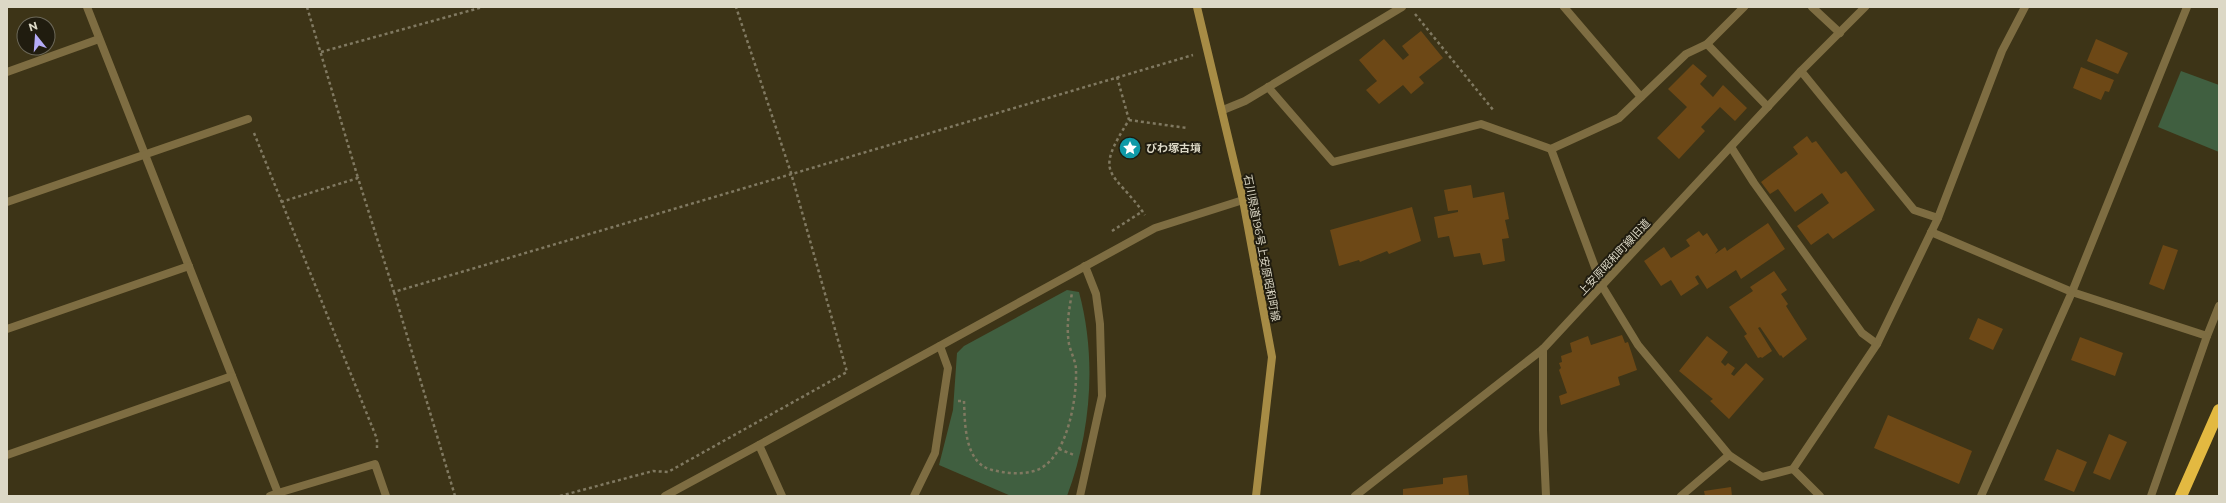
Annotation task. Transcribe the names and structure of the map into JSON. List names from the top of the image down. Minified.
{"streets":{"main road":["石川県道196号上安原昭和町線"],"street":["上安原昭和町線旧道"]},"places":{"place":["びわ塚古墳"]},"north":"top"}
